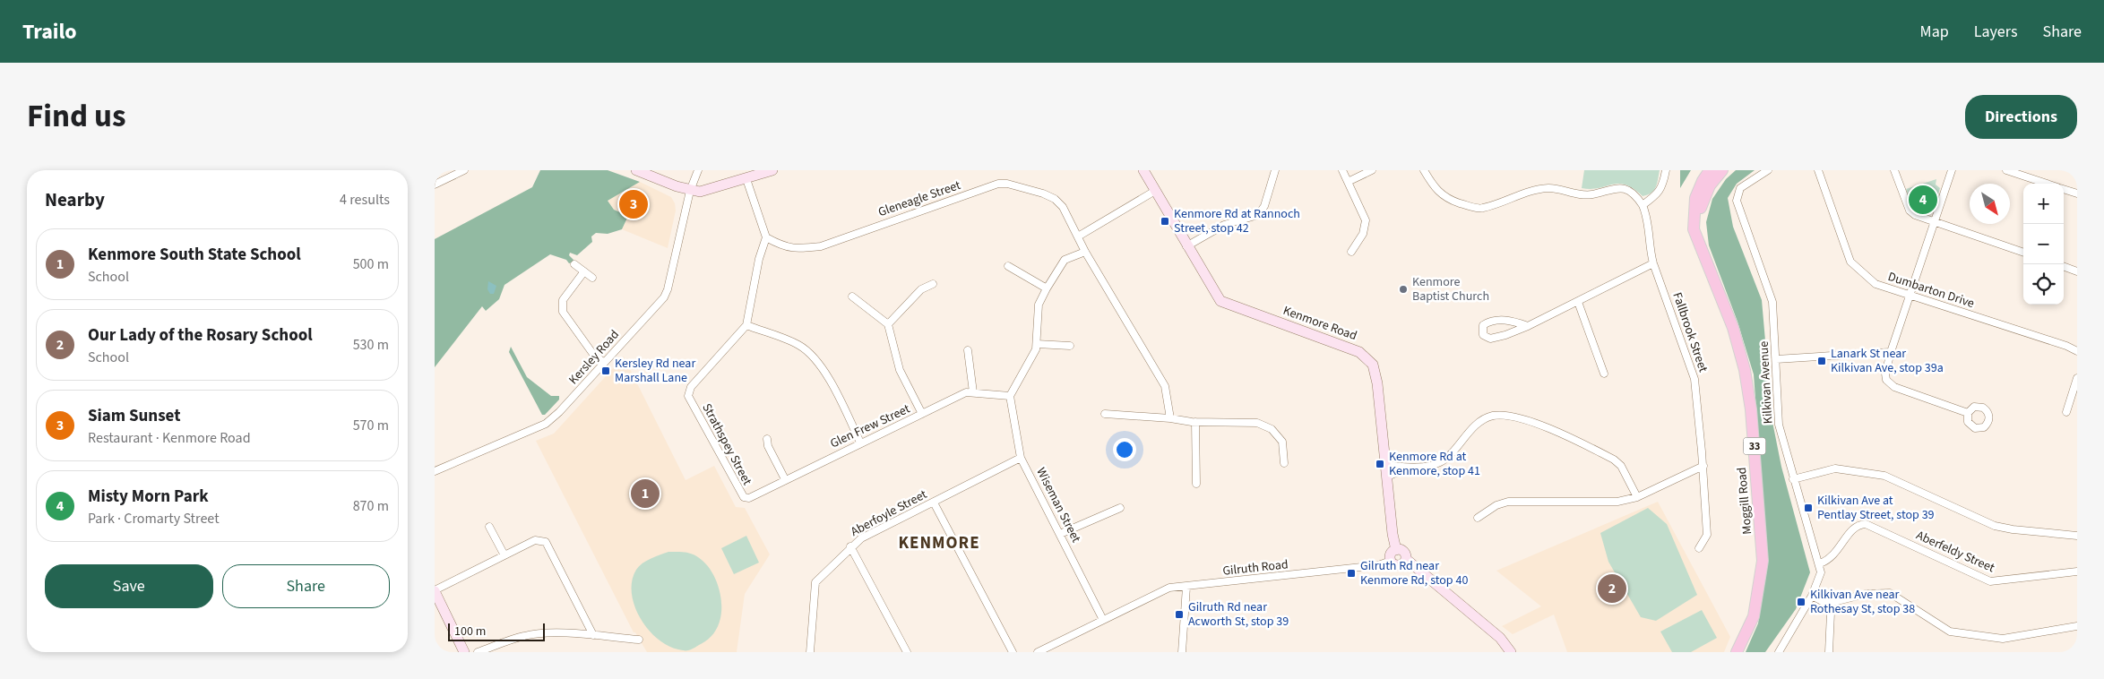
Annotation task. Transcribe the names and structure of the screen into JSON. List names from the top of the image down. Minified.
{"streets":{"main road":["33","Moggill Road"],"street":["Gleneagle Street","Dumbarton Drive","Kenmore Road","Fallbrook Street","Kersley Road","Kilkivan Avenue","Glen Frew Street","Strathspey Street","Wiseman Street","Aberfoyle Street","Aberfeldy Street","Gilruth Road"]},"crossings":[["Kenmore Road","Gilruth Road"],["Kilkivan Avenue","Aberfeldy Street"],["Glen Frew Street","Strathspey Street"],["Glen Frew Street","Wiseman Street"],["Wiseman Street","Aberfoyle Street"],["Wiseman Street","Gilruth Road"]],"districts":["KENMORE"],"places":{"transit":["Kenmore Rd at Rannoch Street, stop 42","Lanark St near Kilkivan Ave, stop 39a","Kersley Rd near Marshall Lane","Kenmore Rd at Kenmore, stop 41","Kilkivan Ave at Pentlay Street, stop 39","Gilruth Rd near Kenmore Rd, stop 40","Kilkivan Ave near Rothesay St, stop 38","Gilruth Rd near Acworth St, stop 39"],"other":["Kenmore Baptist Church"]},"scale_bar":"100 m","north":"bottom right","page":{"header":"Trailo","nav":["Map","Layers","Share"],"title":"Find us","buttons":["Directions",["Save","Share"]],"heading":["Nearby","4 results"],"map_buttons":["+","−"],"pins":["4","3","1","2"],"list":[{"mark":"1","name":"Kenmore South State School","note":"School","value":"500 m"},{"mark":"2","name":"Our Lady of the Rosary School","note":"School","value":"530 m"},{"mark":"3","name":"Siam Sunset","note":"Restaurant · Kenmore Road","value":"570 m"},{"mark":"4","name":"Misty Morn Park","note":"Park · Cromarty Street","value":"870 m"}],"scale":"100 m"}}
